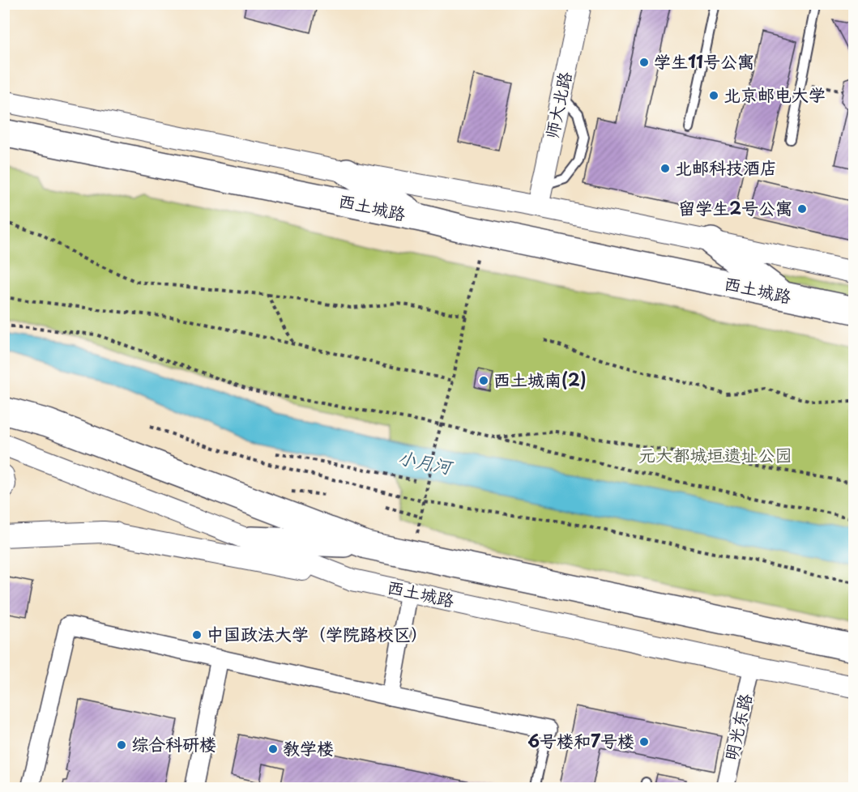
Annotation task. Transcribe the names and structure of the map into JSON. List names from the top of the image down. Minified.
{"streets":{"highway":["西土城路"],"street":["师大北路","明光东路"]},"crossings":[["师大北路","西土城路"],["西土城路","明光东路"]],"water":["小月河"],"parks":["元大都城垣遗址公园"],"places":["学生11号公寓","北京邮电大学","北邮科技酒店","留学生2号公寓","西土城南(2)","中国政法大学（学院路校区）","6号楼和7号楼","综合科研楼","教学楼"]}
